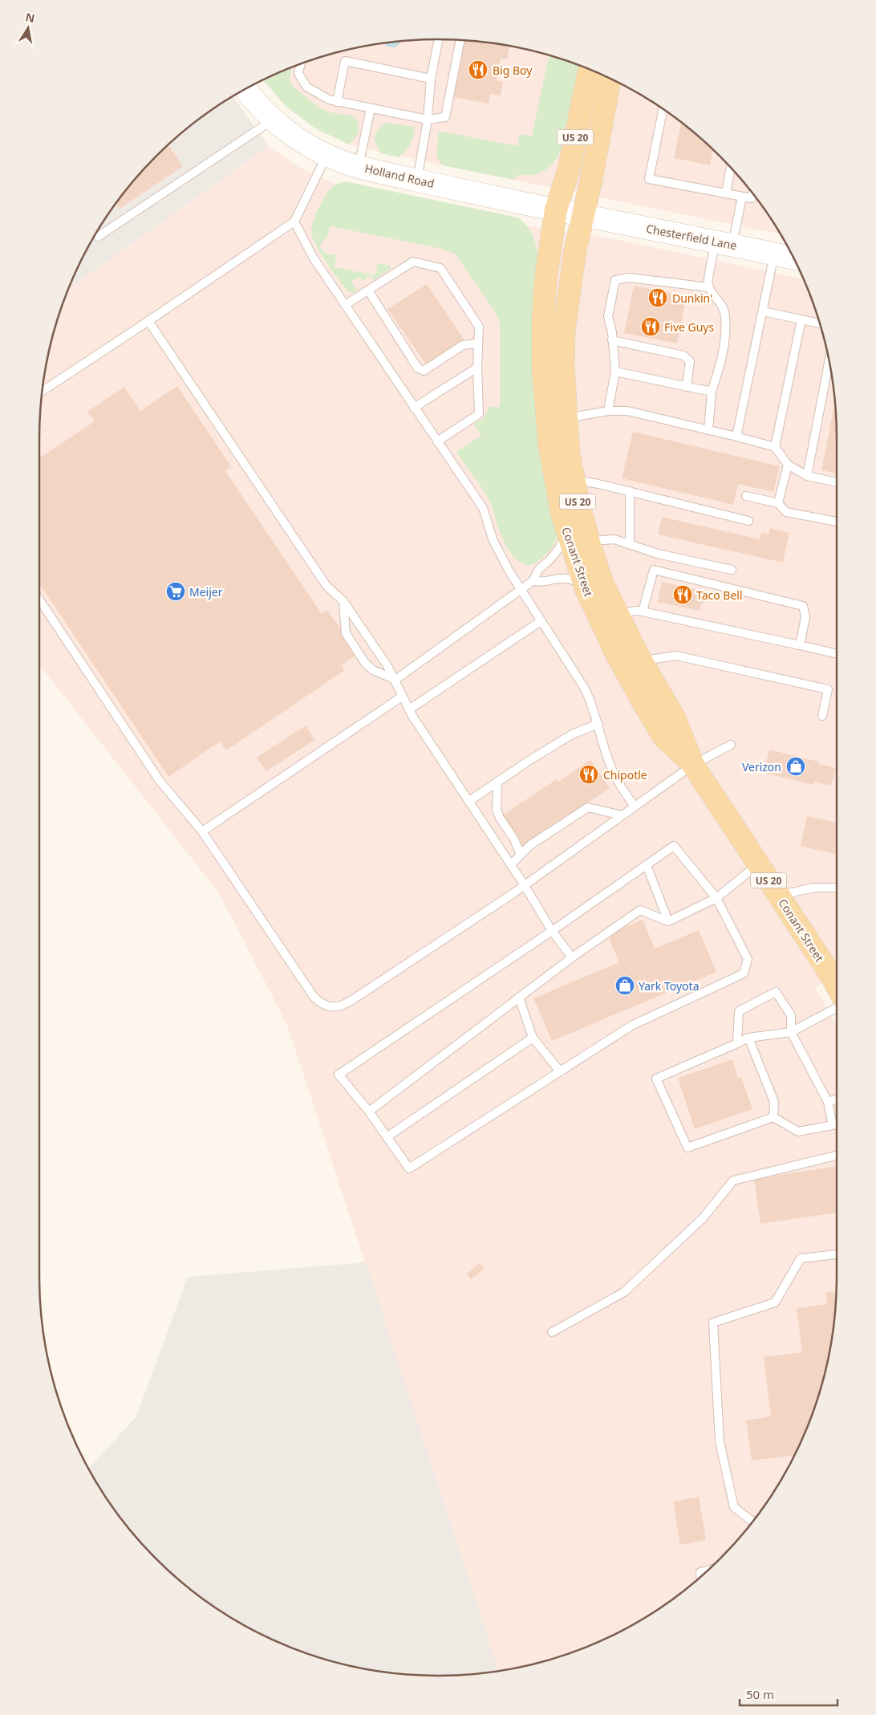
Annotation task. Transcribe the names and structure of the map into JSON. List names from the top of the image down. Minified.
{"streets":{"main road":["US 20","Conant Street"],"street":["Holland Road","Chesterfield Lane"]},"crossings":[["US 20","Holland Road"],["US 20","Chesterfield Lane"],["US 20","Conant Street"],["Holland Road","Chesterfield Lane"],["Holland Road","Conant Street"],["Chesterfield Lane","Conant Street"]],"places":{"restaurant":["Big Boy","Dunkin'","Five Guys","Taco Bell","Chipotle"],"supermarket":["Meijer"],"shop":["Verizon","Yark Toyota"]},"scale_bar":"50 m","north":"top"}
